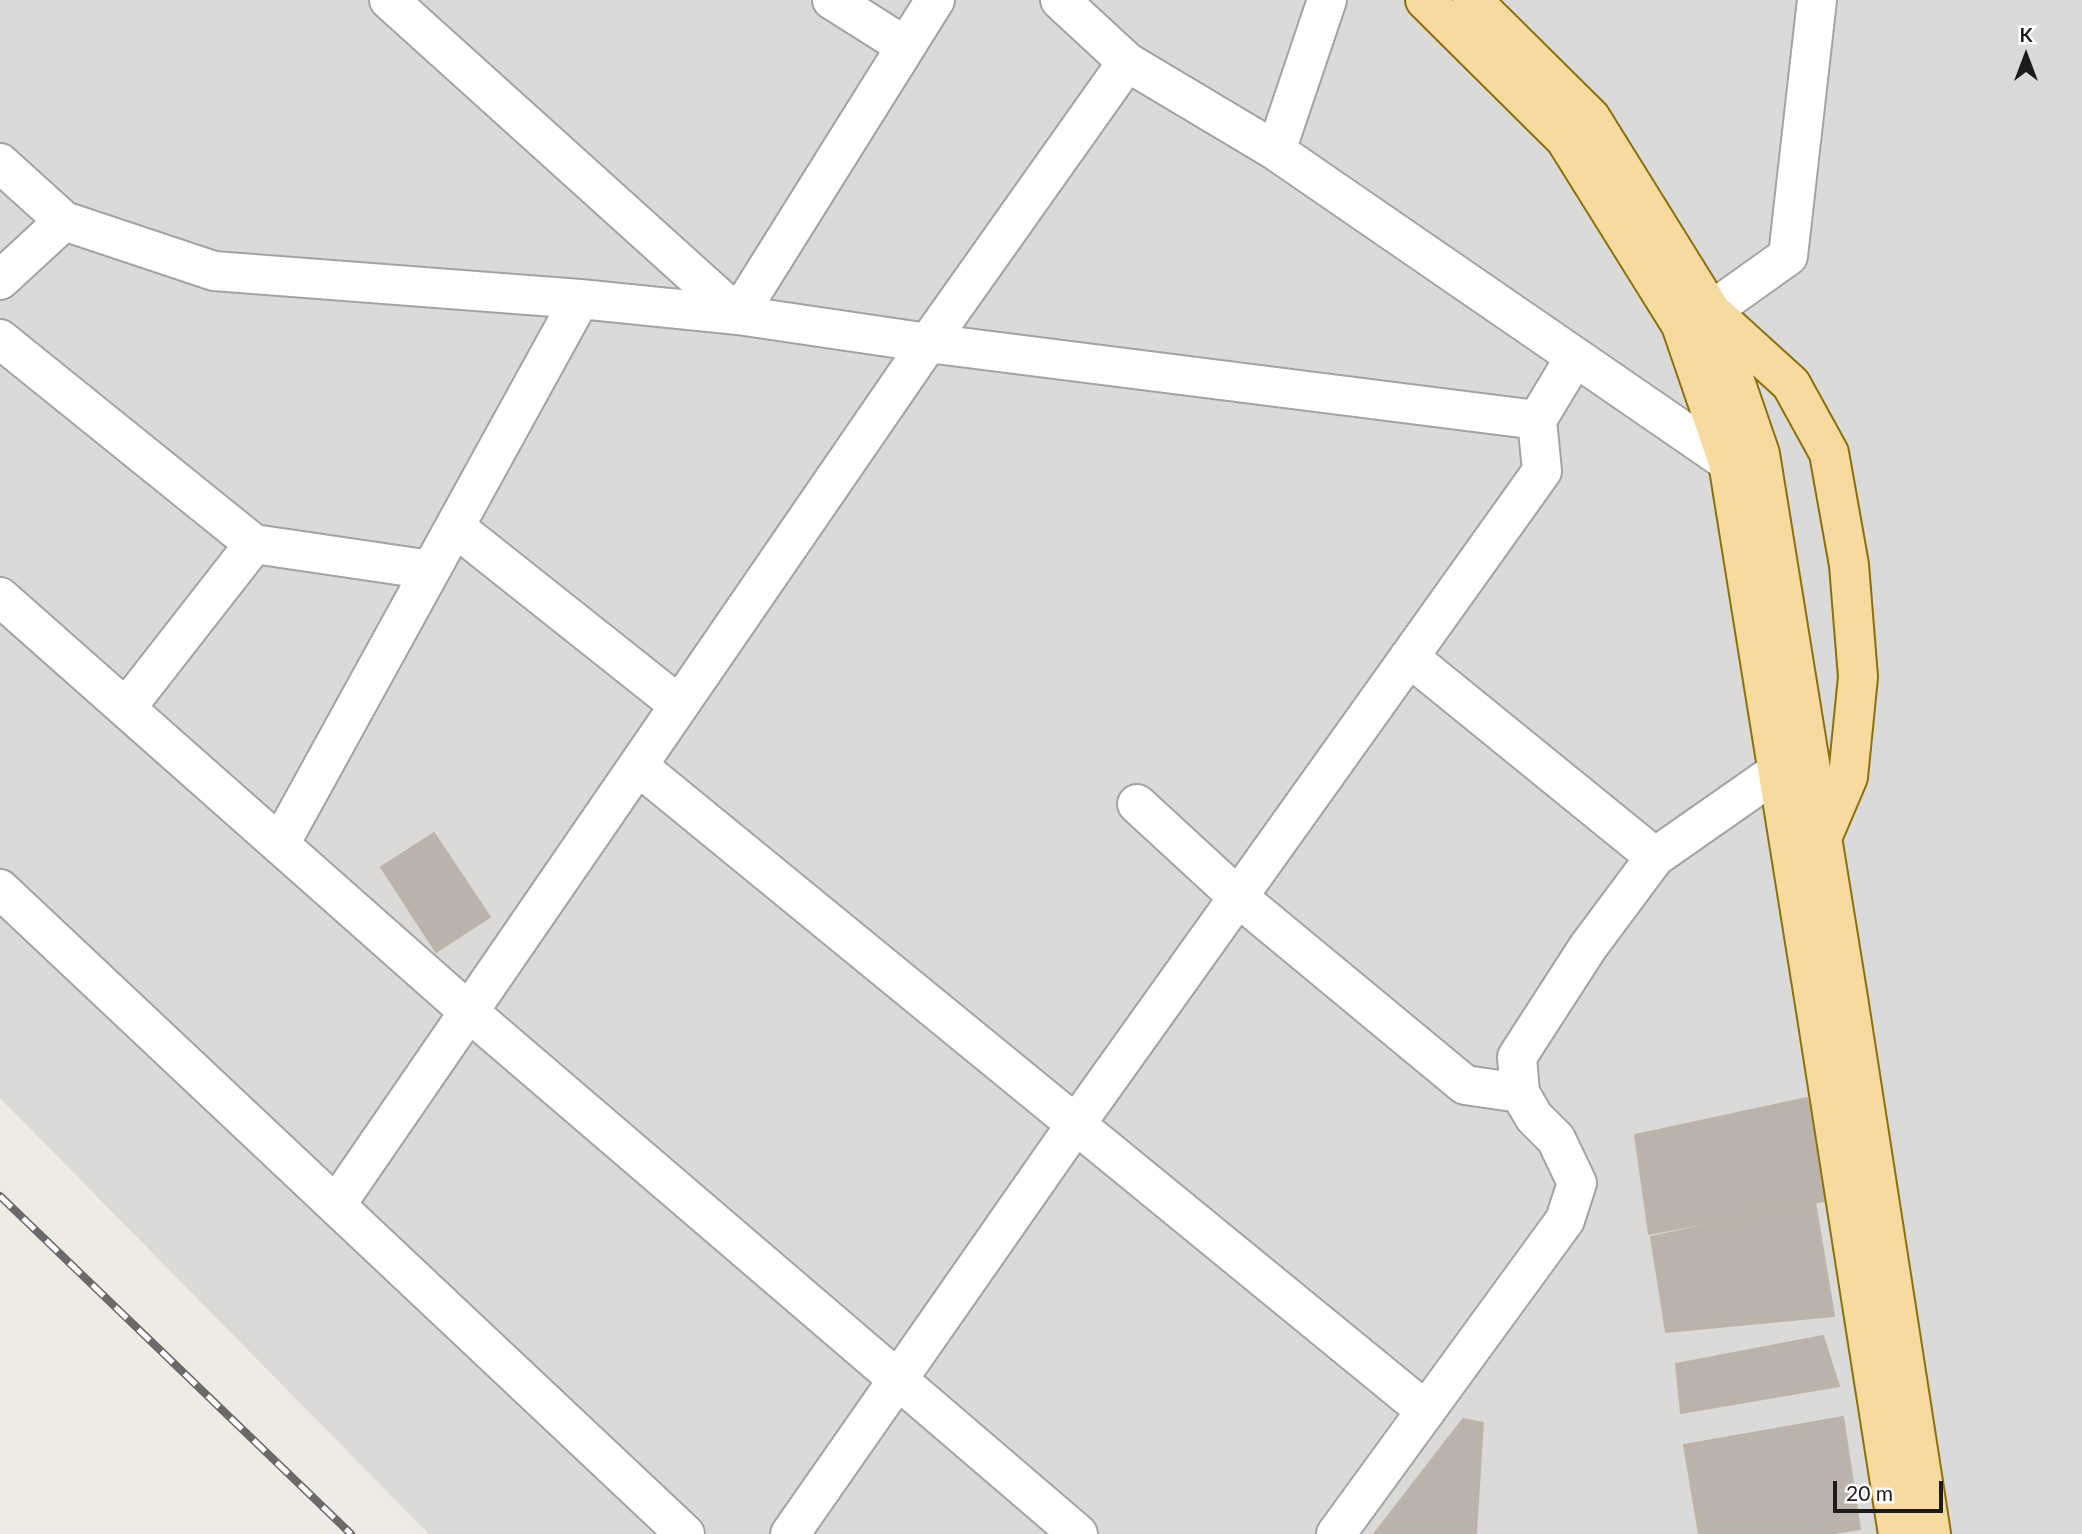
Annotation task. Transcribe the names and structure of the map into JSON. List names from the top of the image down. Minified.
{"scale_bar":"20 m","north":"top"}
